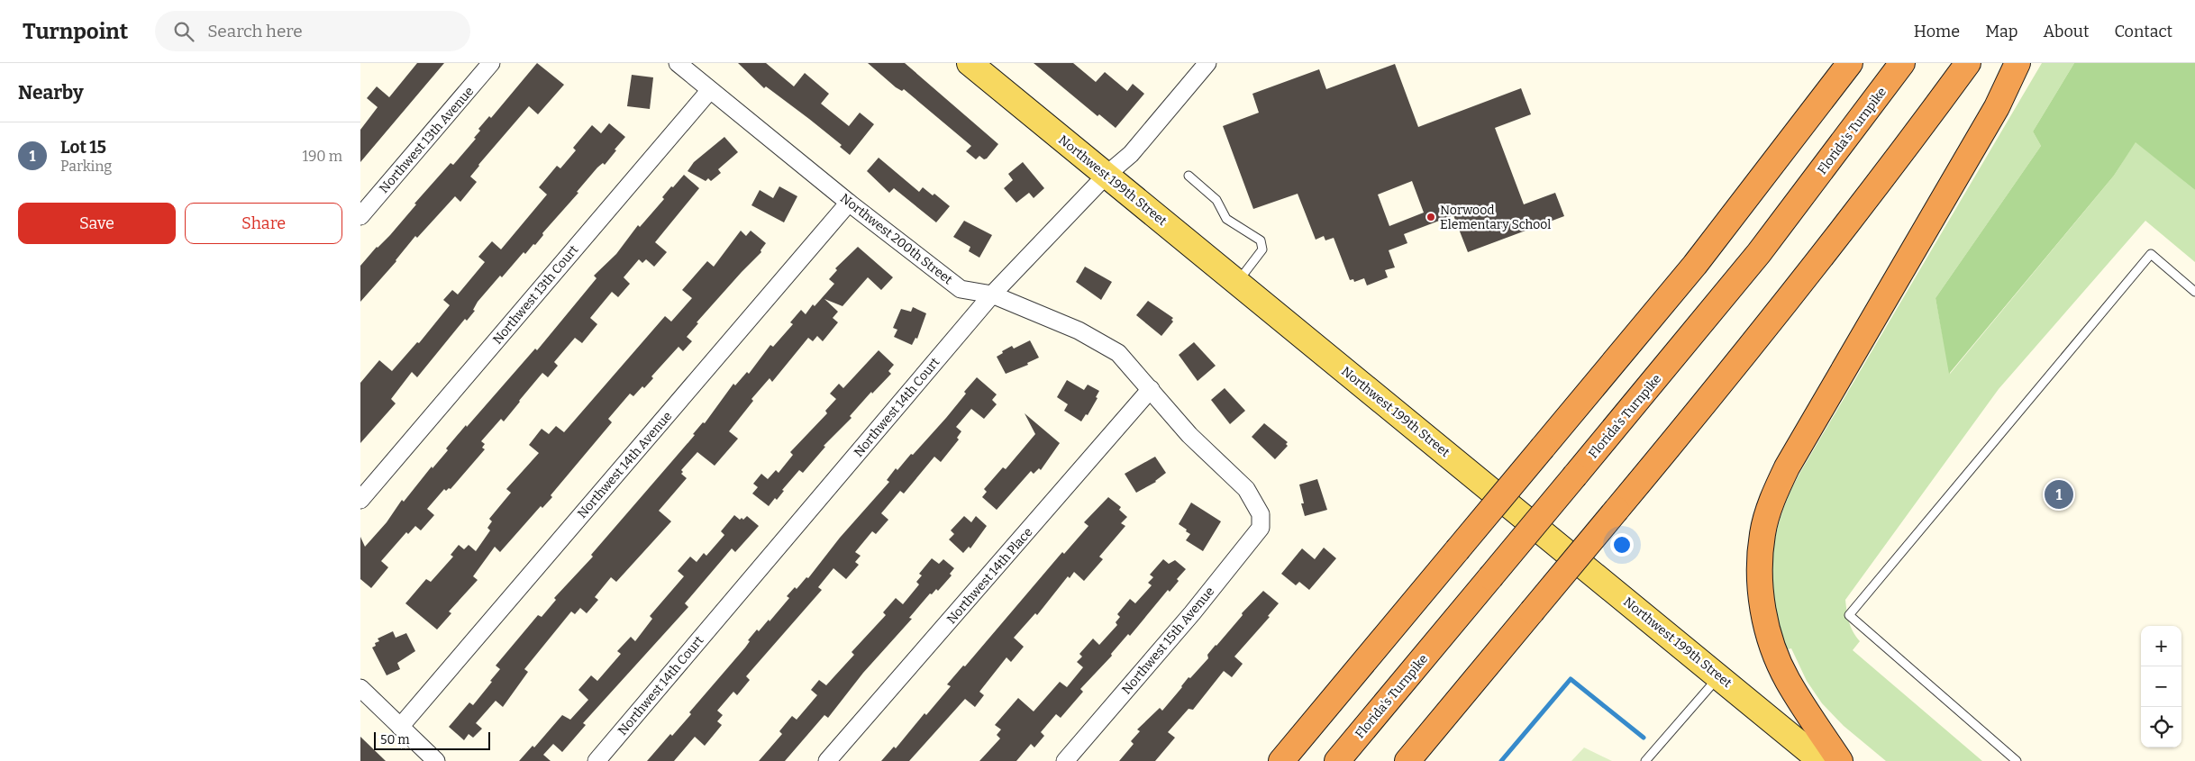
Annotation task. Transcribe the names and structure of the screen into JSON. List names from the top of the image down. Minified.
{"streets":{"highway":["Florida's Turnpike"],"main road":["Northwest 199th Street"],"street":["Northwest 13th Avenue","Northwest 200th Street","Northwest 13th Court","Northwest 14th Court","Northwest 14th Avenue","Northwest 14th Place","Northwest 15th Avenue"]},"crossings":[["Northwest 199th Street","Northwest 14th Court"],["Northwest 200th Street","Northwest 13th Court"],["Northwest 200th Street","Northwest 14th Court"],["Northwest 200th Street","Northwest 14th Avenue"],["Northwest 200th Street","Northwest 14th Place"],["Northwest 200th Street","Northwest 15th Avenue"]],"places":["Norwood Elementary School"],"scale_bar":"50 m","page":{"header":"Turnpoint","search":"Search here","nav":["Home","Map","About","Contact"],"heading":"Nearby","list":[{"mark":"1","name":"Lot 15","note":"Parking","value":"190 m"}],"buttons":["Save","Share"],"pins":"1","map_buttons":["+","−"],"scale":"50 m"}}
